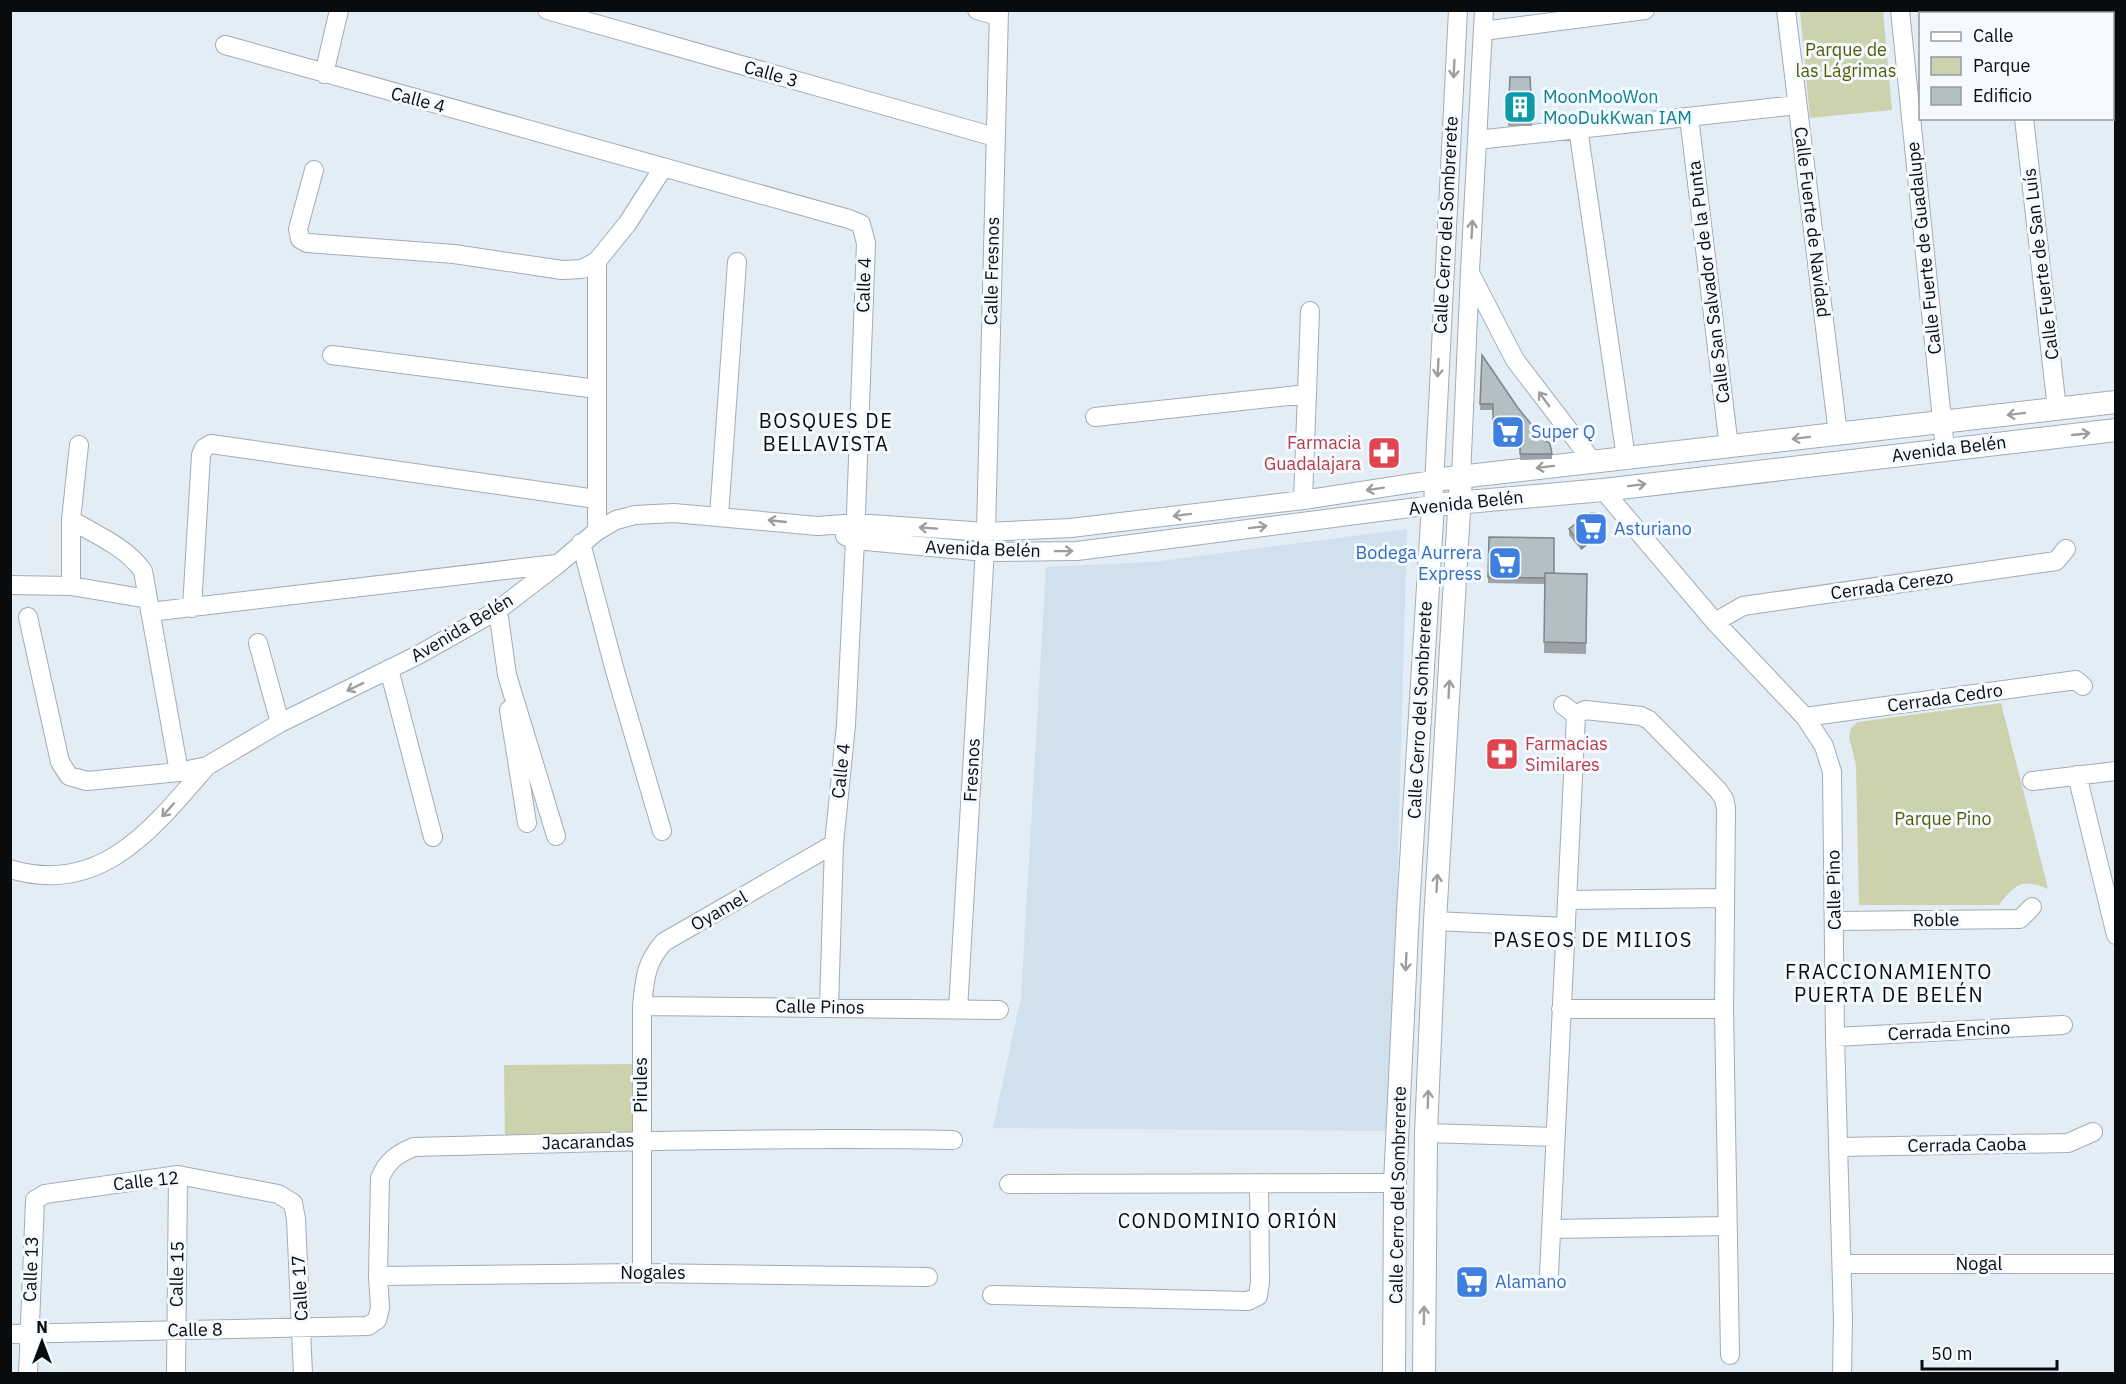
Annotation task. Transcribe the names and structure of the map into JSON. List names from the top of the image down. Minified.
{"streets":{"main road":["Calle Cerro del Sombrerete","Avenida Belén"],"street":["Calle 3","Calle 4","Calle Fuerte de Navidad","Calle Fuerte de Guadalupe","Calle Fuerte de San Luís","Calle Fresnos","Calle San Salvador de la Punta","Cerrada Cerezo","Cerrada Cedro","Fresnos","Calle Pino","Oyamel","Roble","Calle Pinos","Cerrada Encino","Pirules","Jacarandas","Cerrada Caoba","Calle 12","Nogal","Calle 13","Nogales","Calle 15","Calle 17","Calle 8"]},"crossings":[["Calle 3","Calle Fresnos"],["Calle 4","Avenida Belén"],["Calle 4","Oyamel"],["Calle 4","Calle Pinos"],["Calle Fuerte de Navidad","Avenida Belén"],["Calle Cerro del Sombrerete","Avenida Belén"],["Calle Fuerte de Guadalupe","Avenida Belén"],["Calle Fuerte de San Luís","Avenida Belén"],["Calle Fresnos","Avenida Belén"],["Calle Fresnos","Fresnos"],["Calle San Salvador de la Punta","Avenida Belén"],["Avenida Belén","Fresnos"],["Avenida Belén","Calle Pino"],["Cerrada Cerezo","Calle Pino"],["Cerrada Cedro","Calle Pino"],["Fresnos","Calle Pinos"],["Calle Pino","Roble"],["Calle Pino","Cerrada Encino"],["Calle Pino","Cerrada Caoba"],["Calle Pino","Nogal"],["Oyamel","Calle Pinos"],["Oyamel","Pirules"],["Calle Pinos","Pirules"],["Pirules","Jacarandas"],["Pirules","Nogales"],["Jacarandas","Nogales"],["Jacarandas","Calle 8"],["Calle 12","Calle 13"],["Calle 12","Calle 15"],["Calle 12","Calle 17"],["Calle 13","Calle 8"],["Calle 15","Calle 8"],["Calle 17","Calle 8"]],"districts":["BOSQUES DE BELLAVISTA","PASEOS DE MILIOS","FRACCIONAMIENTO PUERTA DE BELÉN","CONDOMINIO ORIÓN"],"parks":["Parque de las Lágrimas","Parque Pino"],"places":{"building":["MoonMooWon MooDukKwan IAM"],"supermarket":["Super Q","Asturiano","Bodega Aurrera Express","Alamano"],"pharmacy":["Farmacia Guadalajara","Farmacias Similares"]},"legend":["Calle","Parque","Edificio"],"scale_bar":"50 m","north":"top"}
